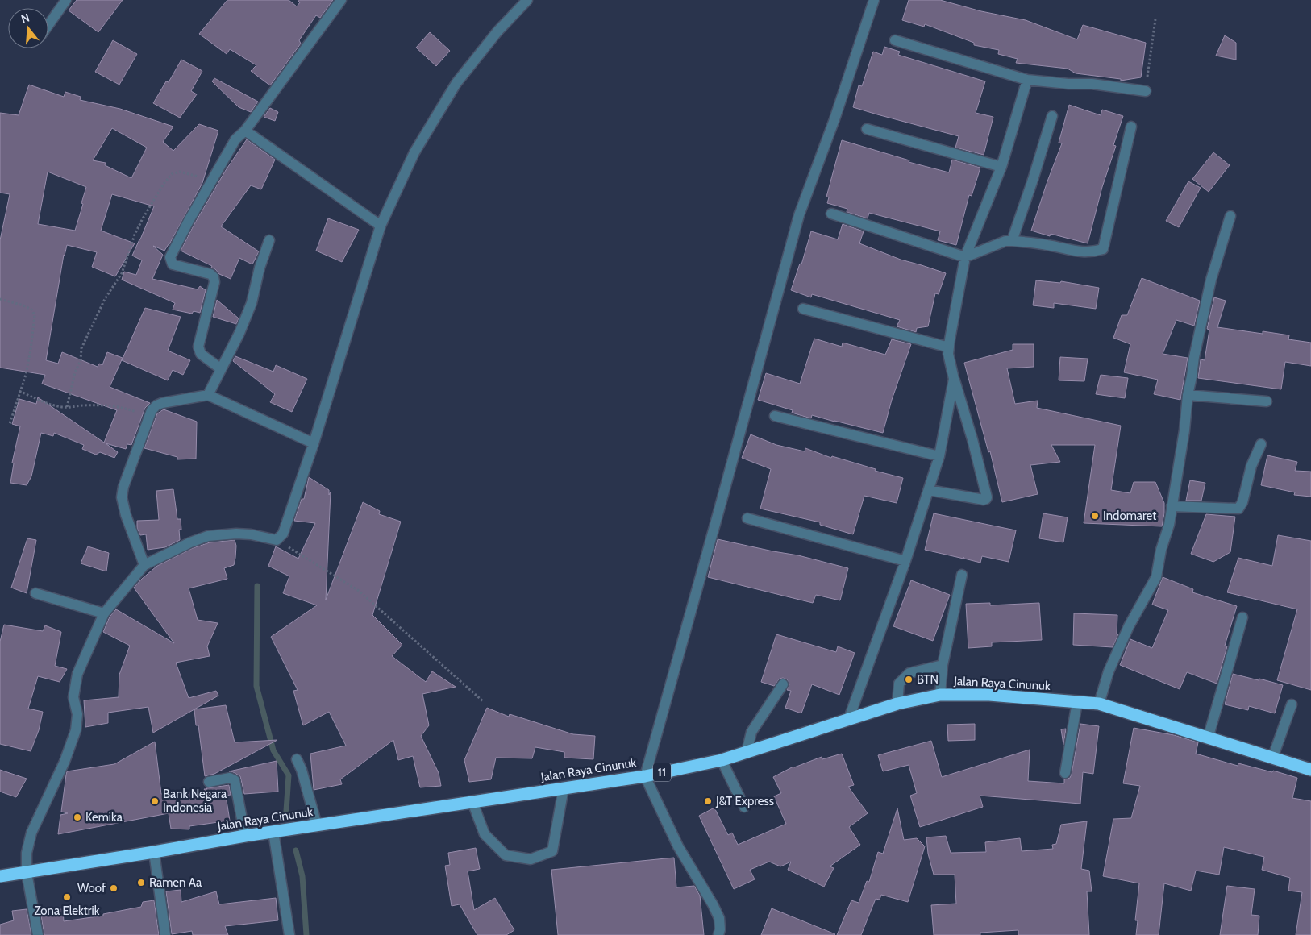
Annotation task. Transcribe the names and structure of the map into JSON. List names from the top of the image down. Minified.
{"streets":{"highway":["Jalan Raya Cinunuk","11"]},"places":["Indomaret","BTN","Bank Negara Indonesia","J&T Express","Kemika","Ramen Aa","Woof","Zona Elektrik"],"north":"top"}
